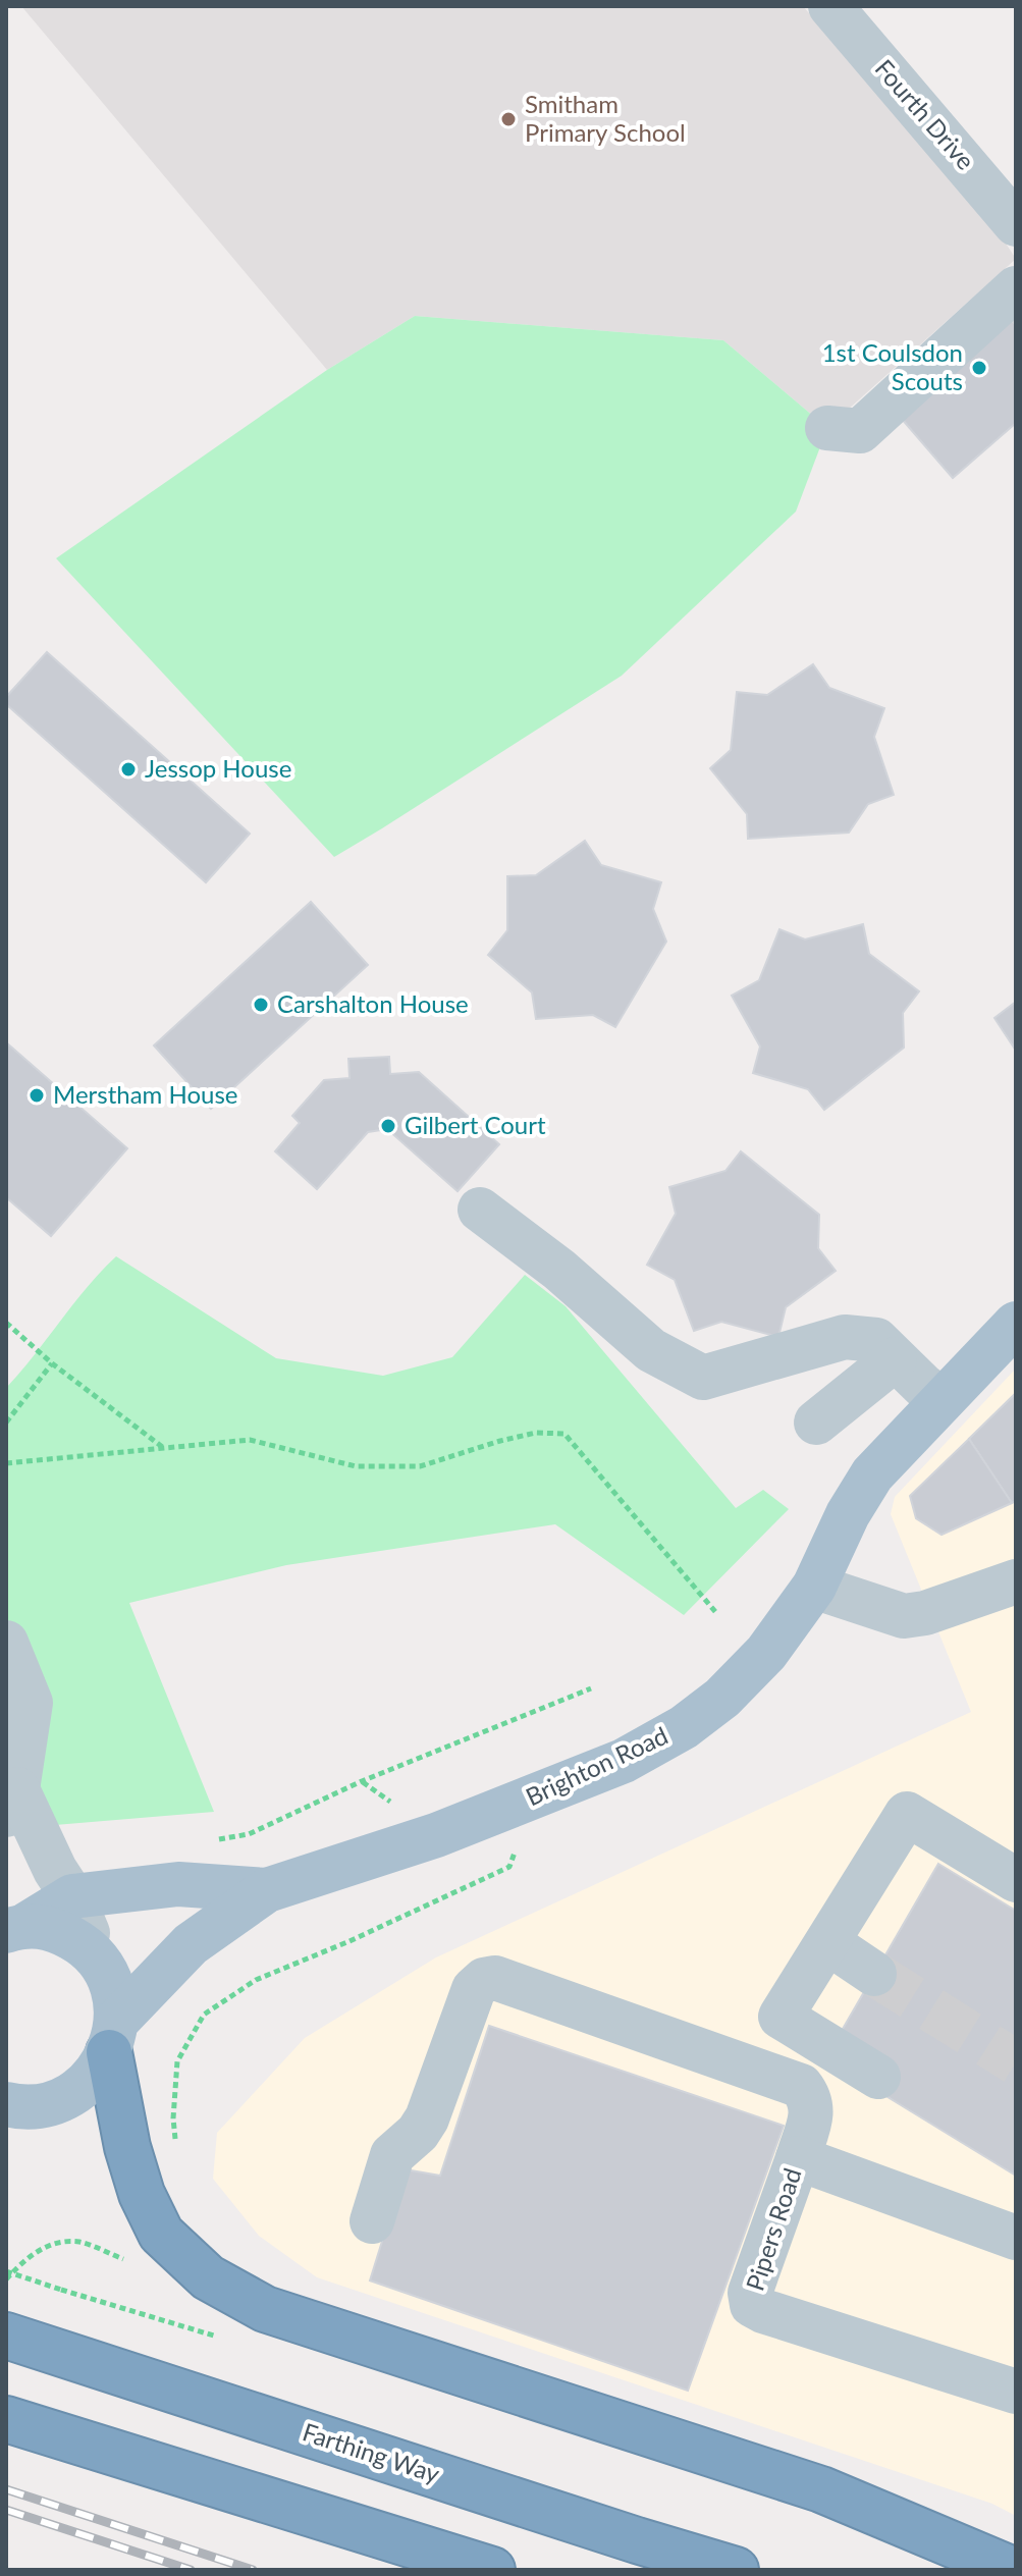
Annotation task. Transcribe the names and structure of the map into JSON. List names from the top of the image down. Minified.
{"streets":{"highway":["Farthing Way"],"main road":["Brighton Road"],"street":["Fourth Drive","Pipers Road"]},"places":["Smitham Primary School","1st Coulsdon Scouts","Jessop House","Carshalton House","Merstham House","Gilbert Court"]}
